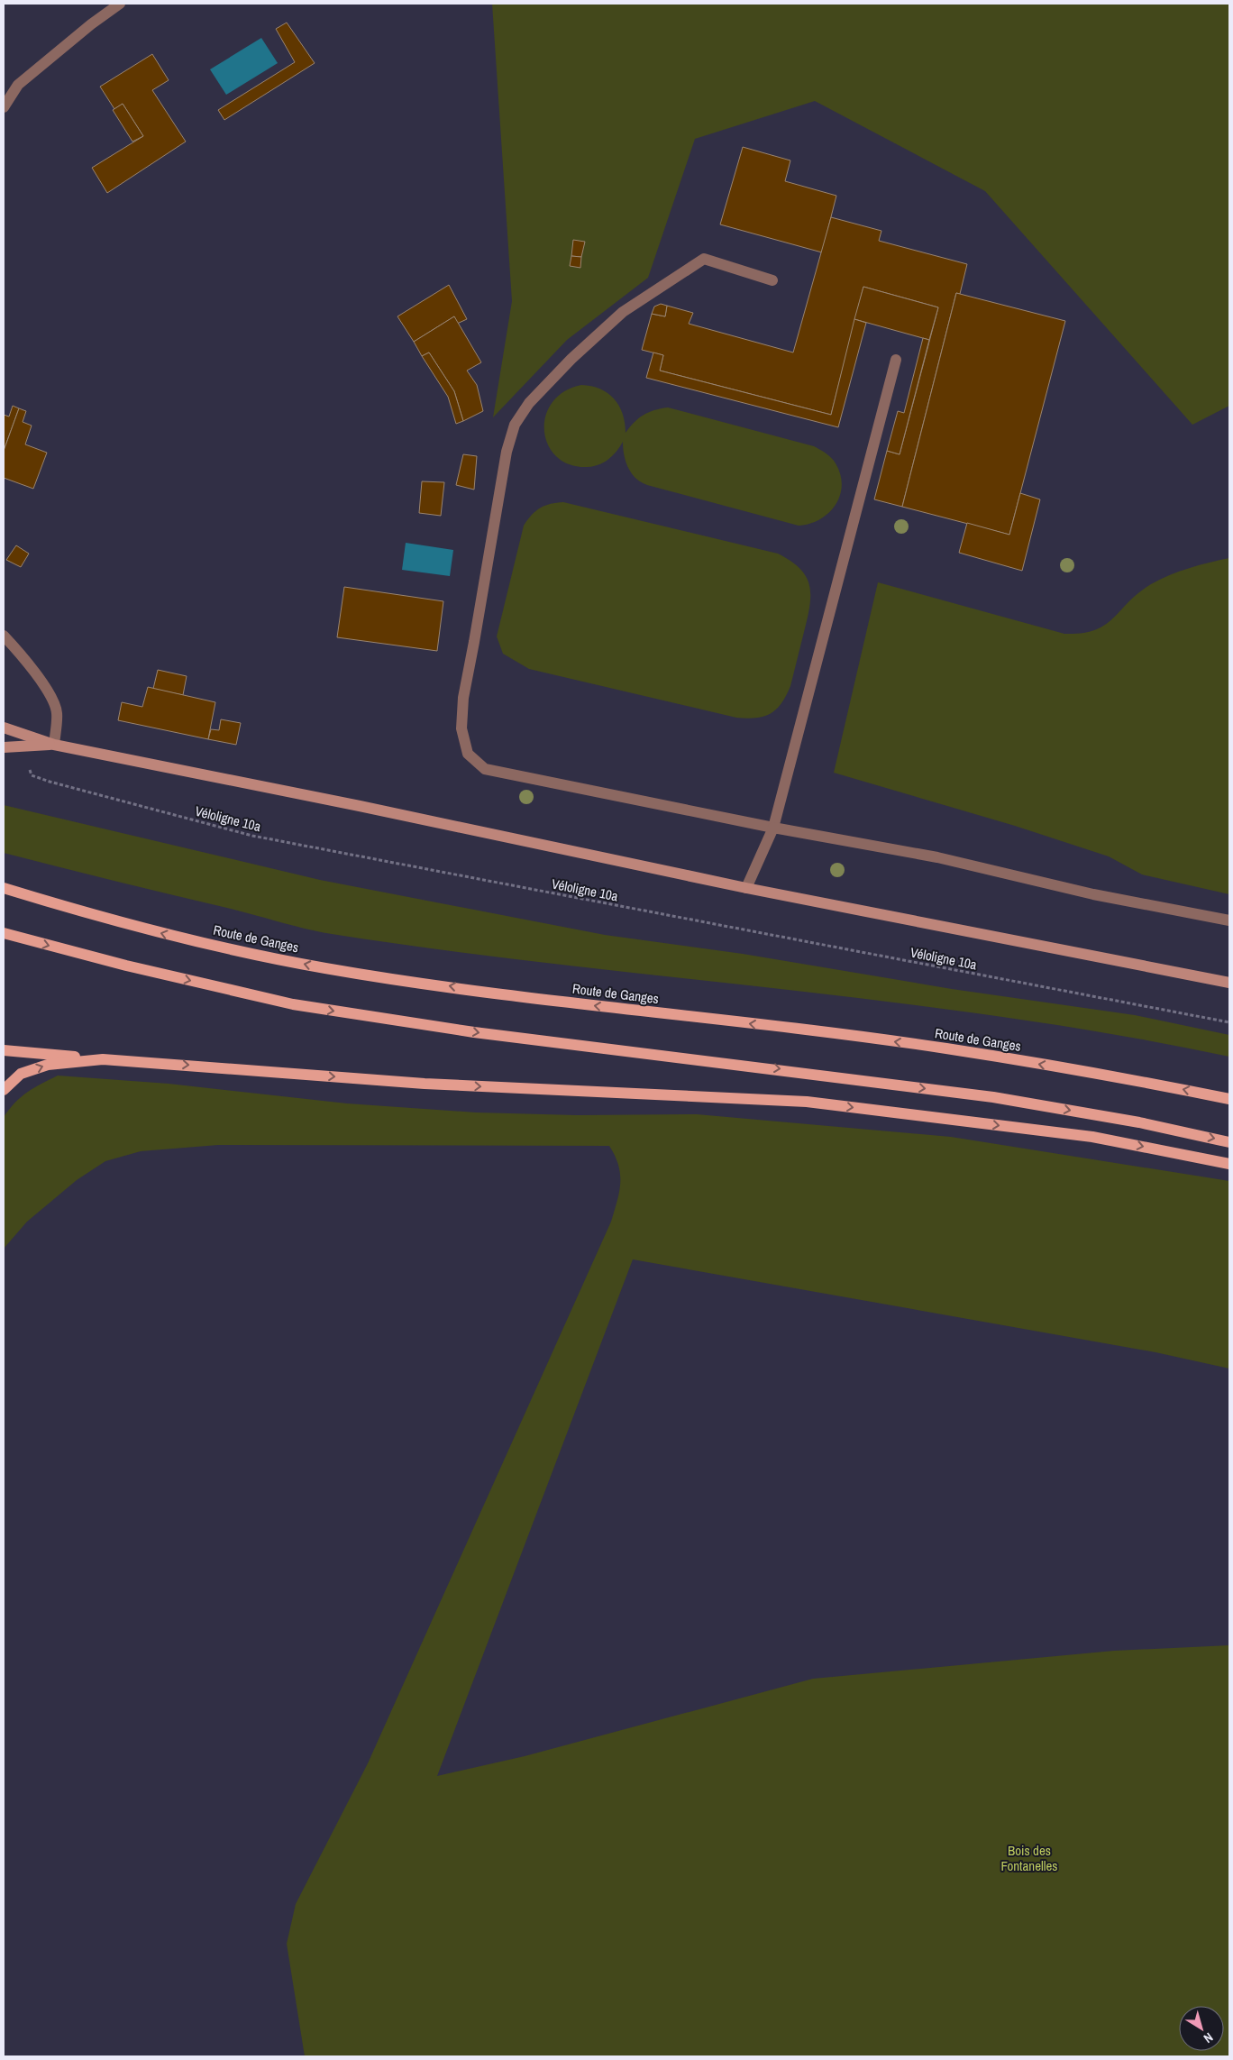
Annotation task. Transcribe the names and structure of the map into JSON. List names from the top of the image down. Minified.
{"streets":{"main road":["Route de Ganges"],"path":["Véloligne 10a"]},"parks":["Bois des Fontanelles"],"north":"bottom right"}
